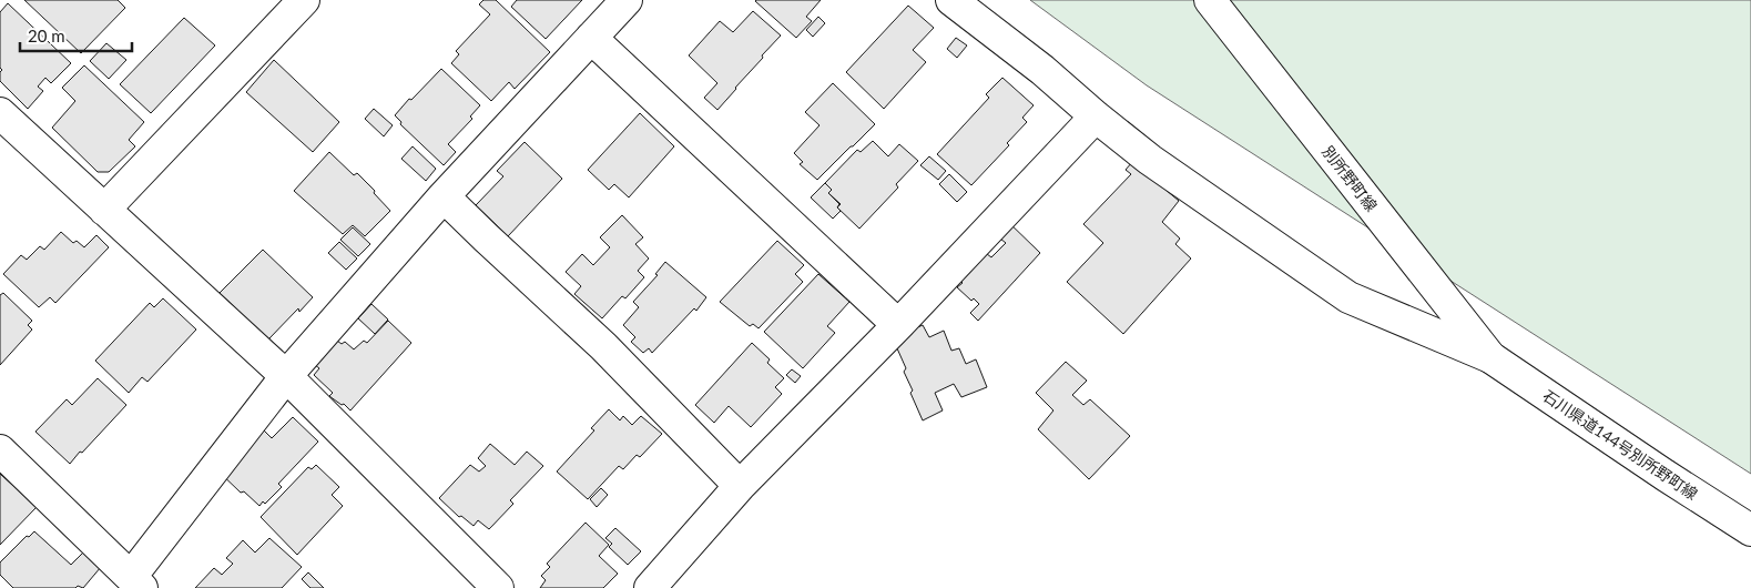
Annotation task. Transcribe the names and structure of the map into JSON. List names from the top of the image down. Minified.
{"streets":{"street":["別所野町線","石川県道144号別所野町線"]},"crossings":[["別所野町線","石川県道144号別所野町線"]],"scale_bar":"20 m"}
